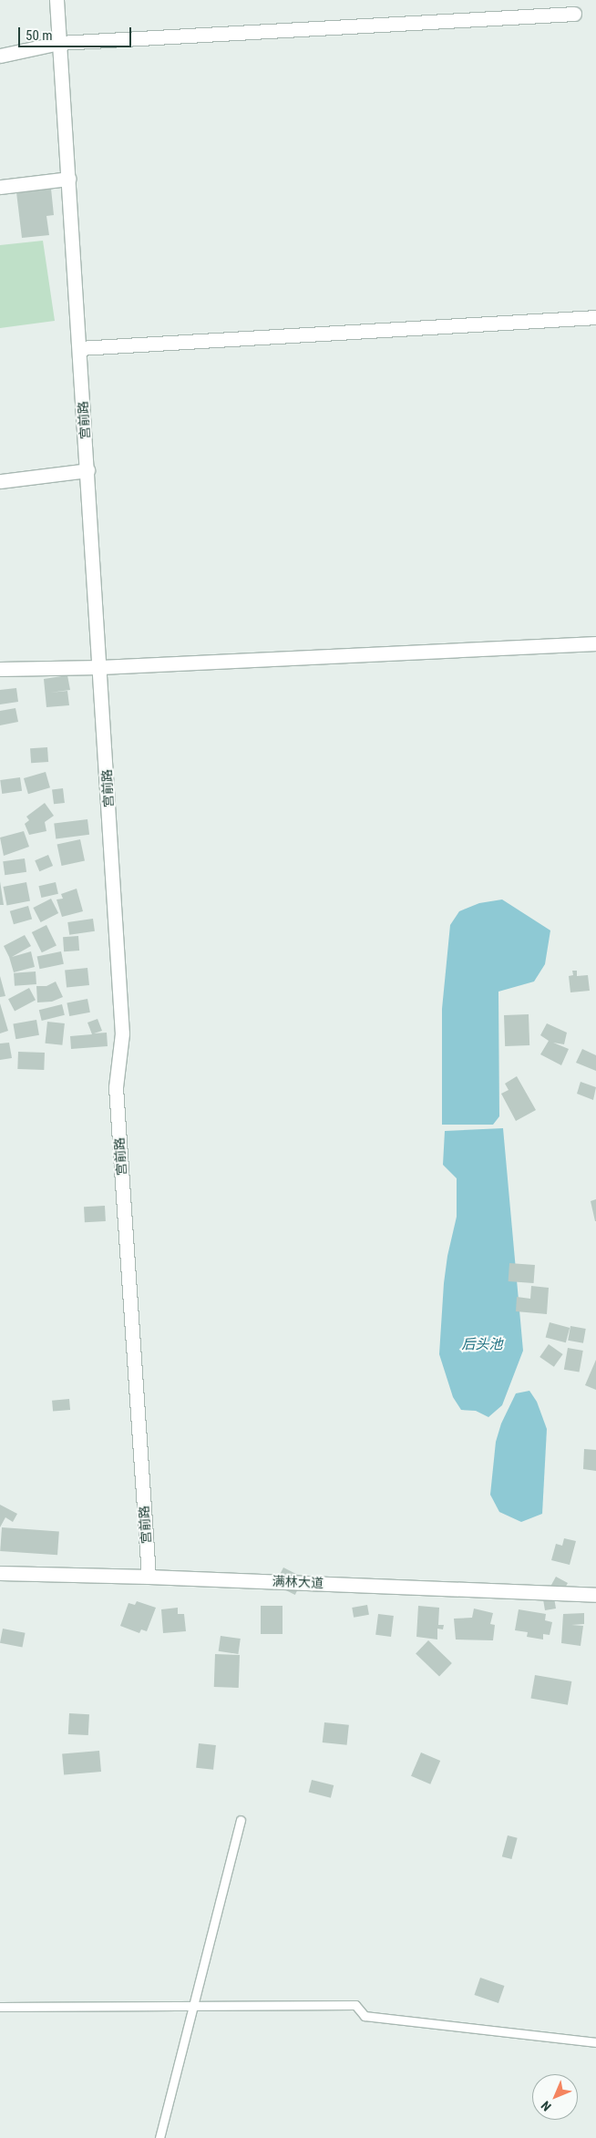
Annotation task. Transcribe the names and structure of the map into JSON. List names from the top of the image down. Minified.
{"streets":{"street":["宫前路","满林大道"]},"crossings":[["宫前路","满林大道"]],"water":["后头池"],"scale_bar":"50 m","north":"bottom left"}
